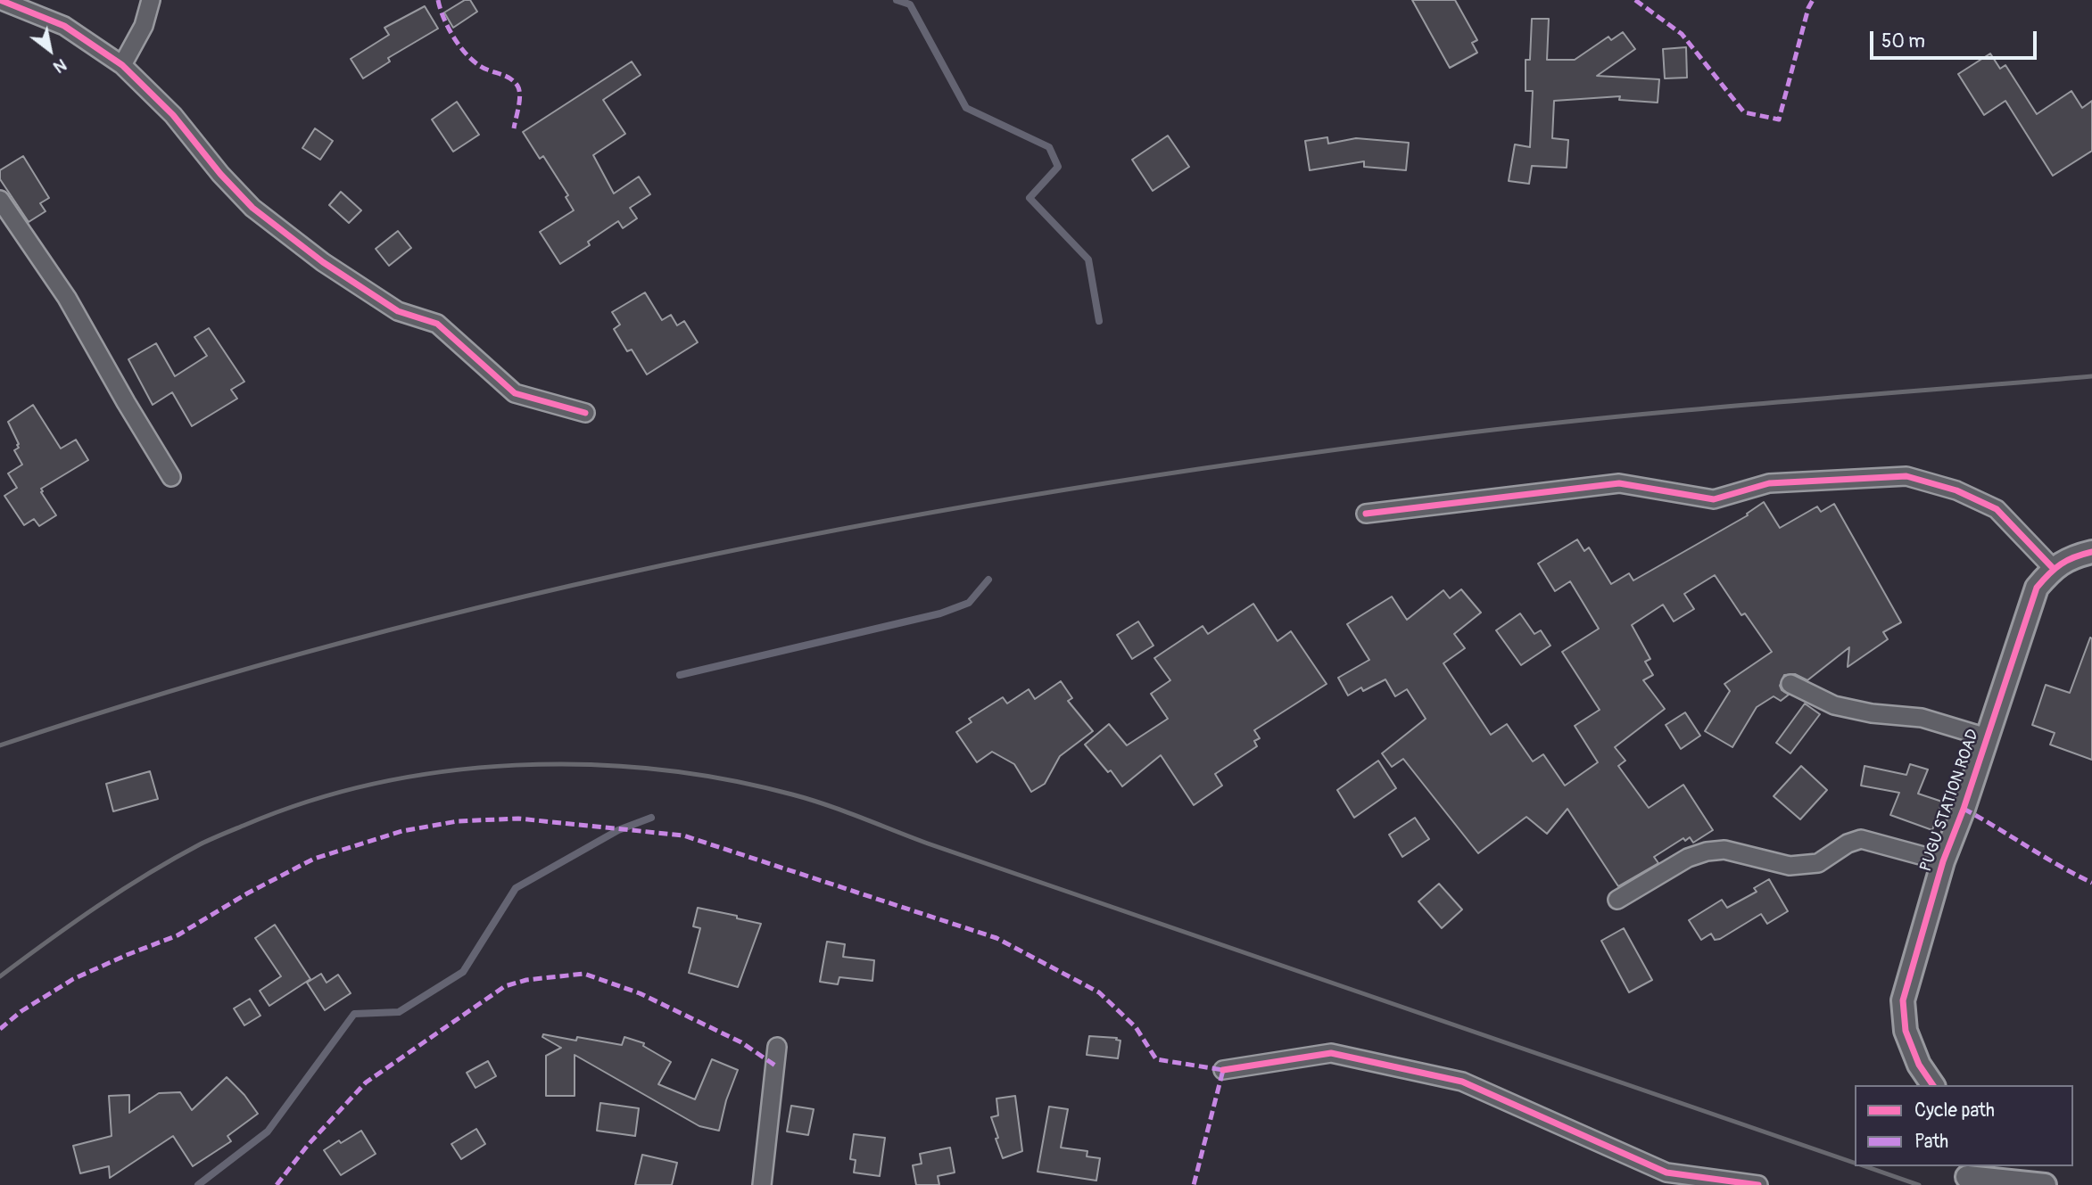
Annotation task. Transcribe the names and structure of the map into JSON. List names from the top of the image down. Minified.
{"streets":{"street":["PUGU STATION ROAD"]},"legend":["Cycle path","Path"],"scale_bar":"50 m","north":"bottom right"}
